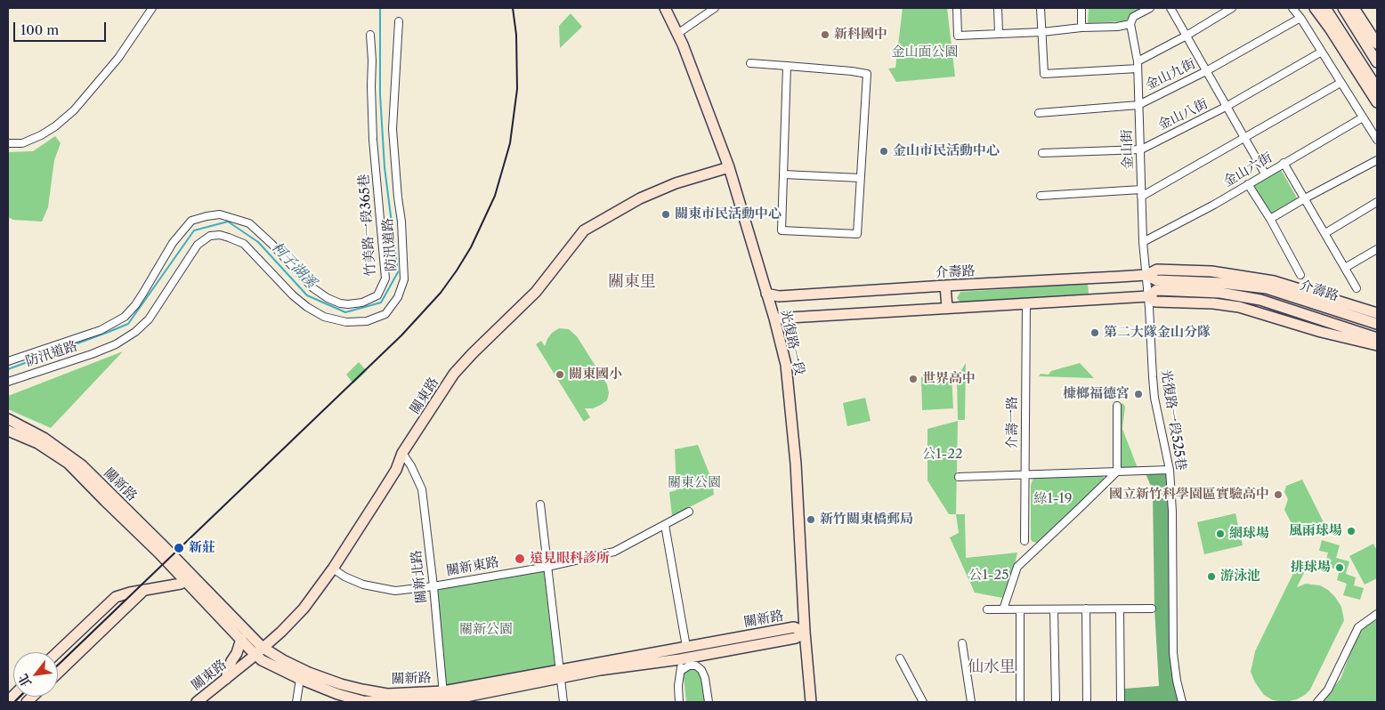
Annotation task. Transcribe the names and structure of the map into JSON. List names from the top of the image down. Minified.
{"streets":{"street":["金山九街","金山八街","金山街","金山六街","竹美路一段365巷","防汛道路","介壽路","光復路一段","關東路","光復路一段525巷","介壽一路","關新路","關新東路","關新北路"]},"crossings":[["金山九街","金山街"],["金山八街","金山街"],["金山街","金山六街"],["金山街","介壽路"],["金山街","光復路一段525巷"],["介壽路","光復路一段"],["介壽路","光復路一段525巷"],["介壽路","介壽一路"],["光復路一段","關東路"],["光復路一段","關新路"],["關東路","關新路"],["關東路","關新東路"],["關東路","關新北路"],["關新路","關新北路"],["關新東路","關新北路"]],"districts":["關東里","仙水里"],"water":["柯子湖溪"],"parks":["金山面公園","公1-22","關東公園","綠1-19","公1-25","關新公園"],"places":["新科國中","金山市民活動中心","關東市民活動中心","第二大隊金山分隊","關東國小","世界高中","槺榔福德宮","國立新竹科學園區實驗高中","新竹關東橋郵局","風雨球場","網球場","新莊","遠見眼科診所","排球場","游泳池"],"scale_bar":"100 m","north":"bottom left"}
